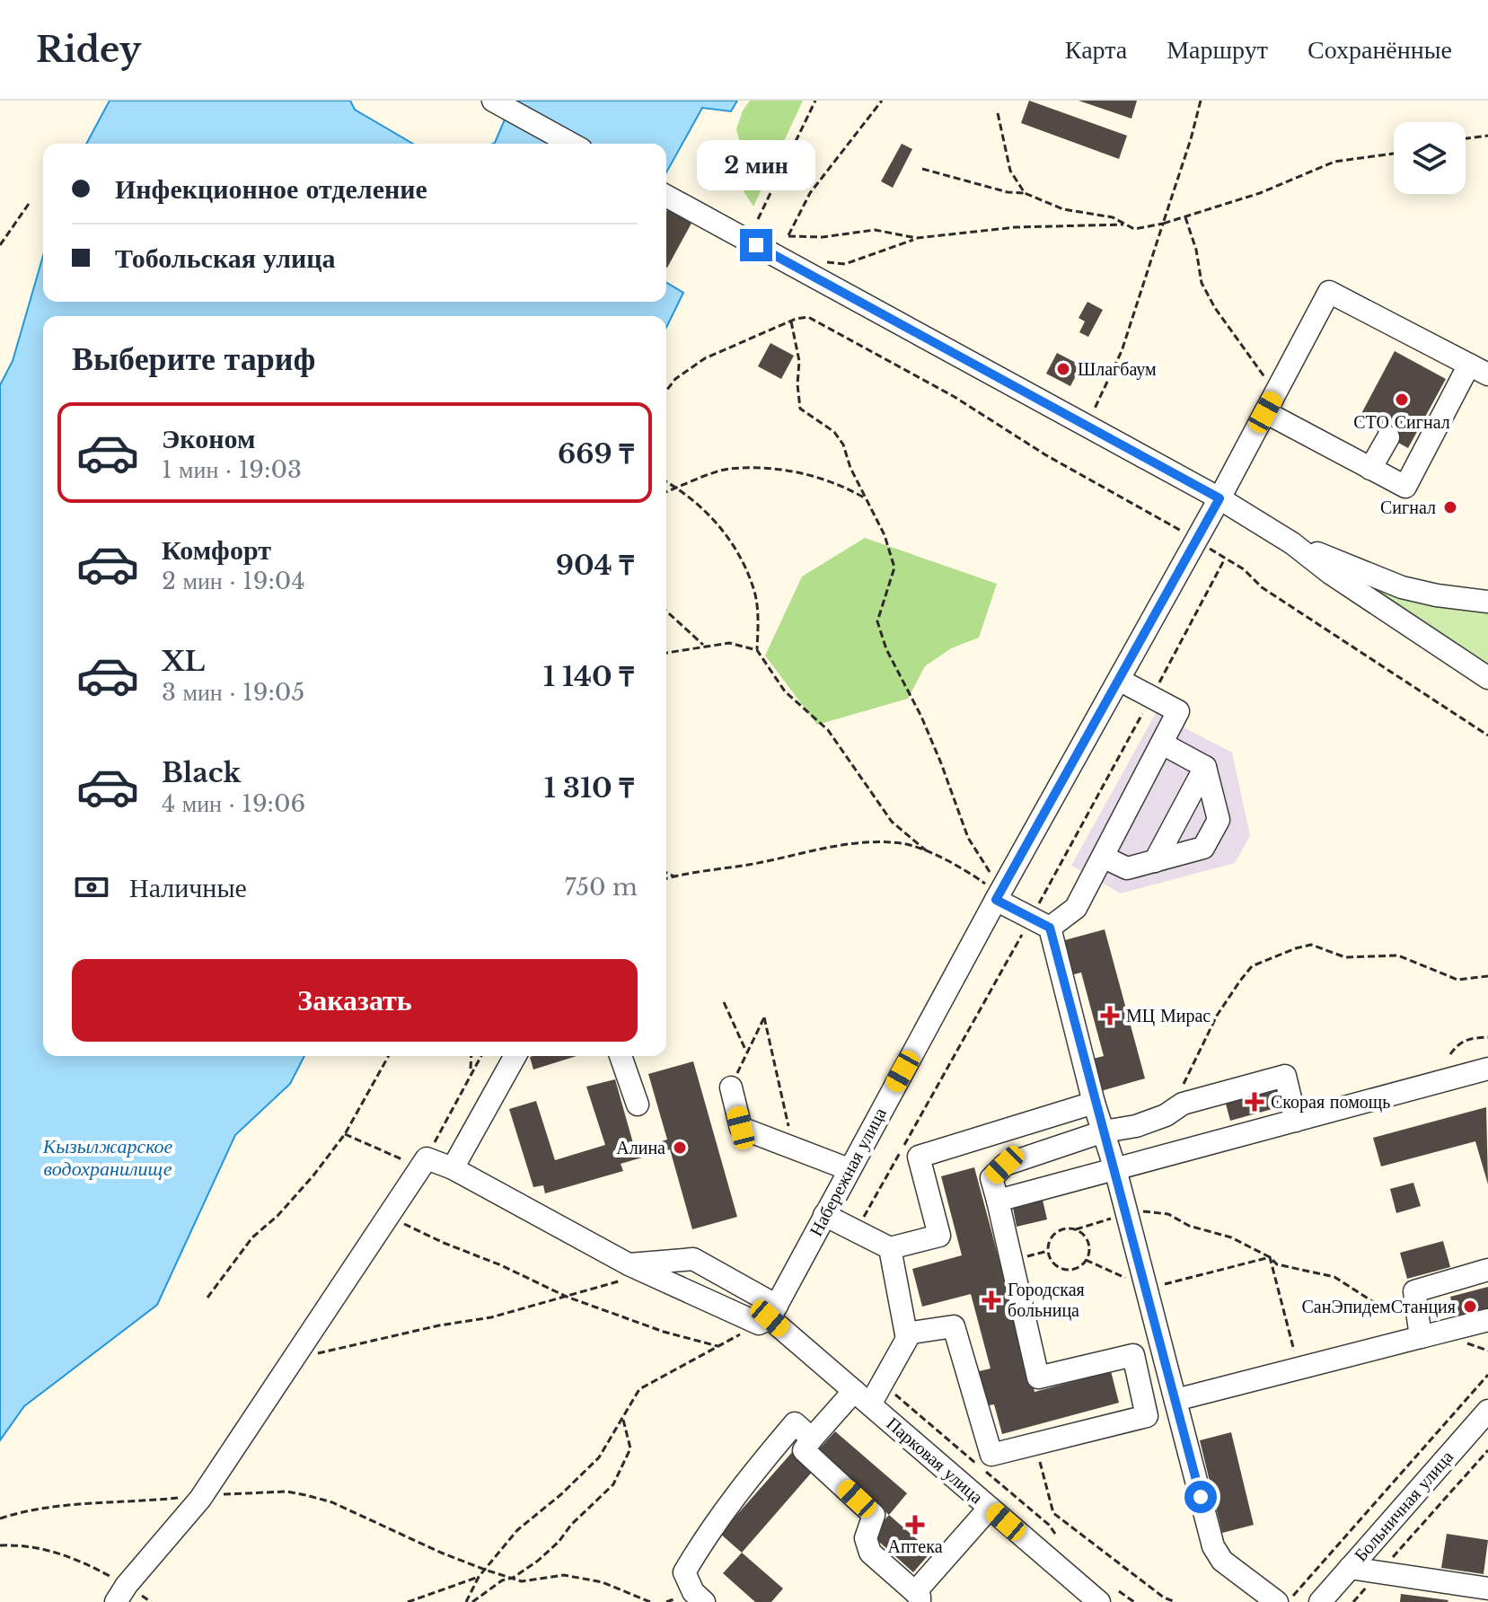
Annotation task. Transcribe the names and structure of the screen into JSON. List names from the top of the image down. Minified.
{"streets":{"street":["Набережная улица","Парковая улица","Больничная улица"]},"crossings":[["Набережная улица","Парковая улица"]],"water":["Кызылжарское водохранилище"],"places":{"other":["Шлагбаум","СТО Сигнал","Сигнал","Алина","СанЭпидемСтанция"],"health":["МЦ Мирас","Скорая помощь","Городская больница","Аптека"]},"page":{"header":"Ridey","nav":["Карта","Маршрут","Сохранённые"],"bubble":"2 мин","banner":["Инфекционное отделение","Тобольская улица"],"heading":"Выберите тариф","list":[{"name":"Эконом","note":"1 мин · 19:03","value":"669 ₸"},{"name":"Комфорт","note":"2 мин · 19:04","value":"904 ₸"},{"name":"XL","note":"3 мин · 19:05","value":"1 140 ₸"},{"name":"Black","note":"4 мин · 19:06","value":"1 310 ₸"}],"pay":["Наличные","750 m"],"buttons":"Заказать"}}
